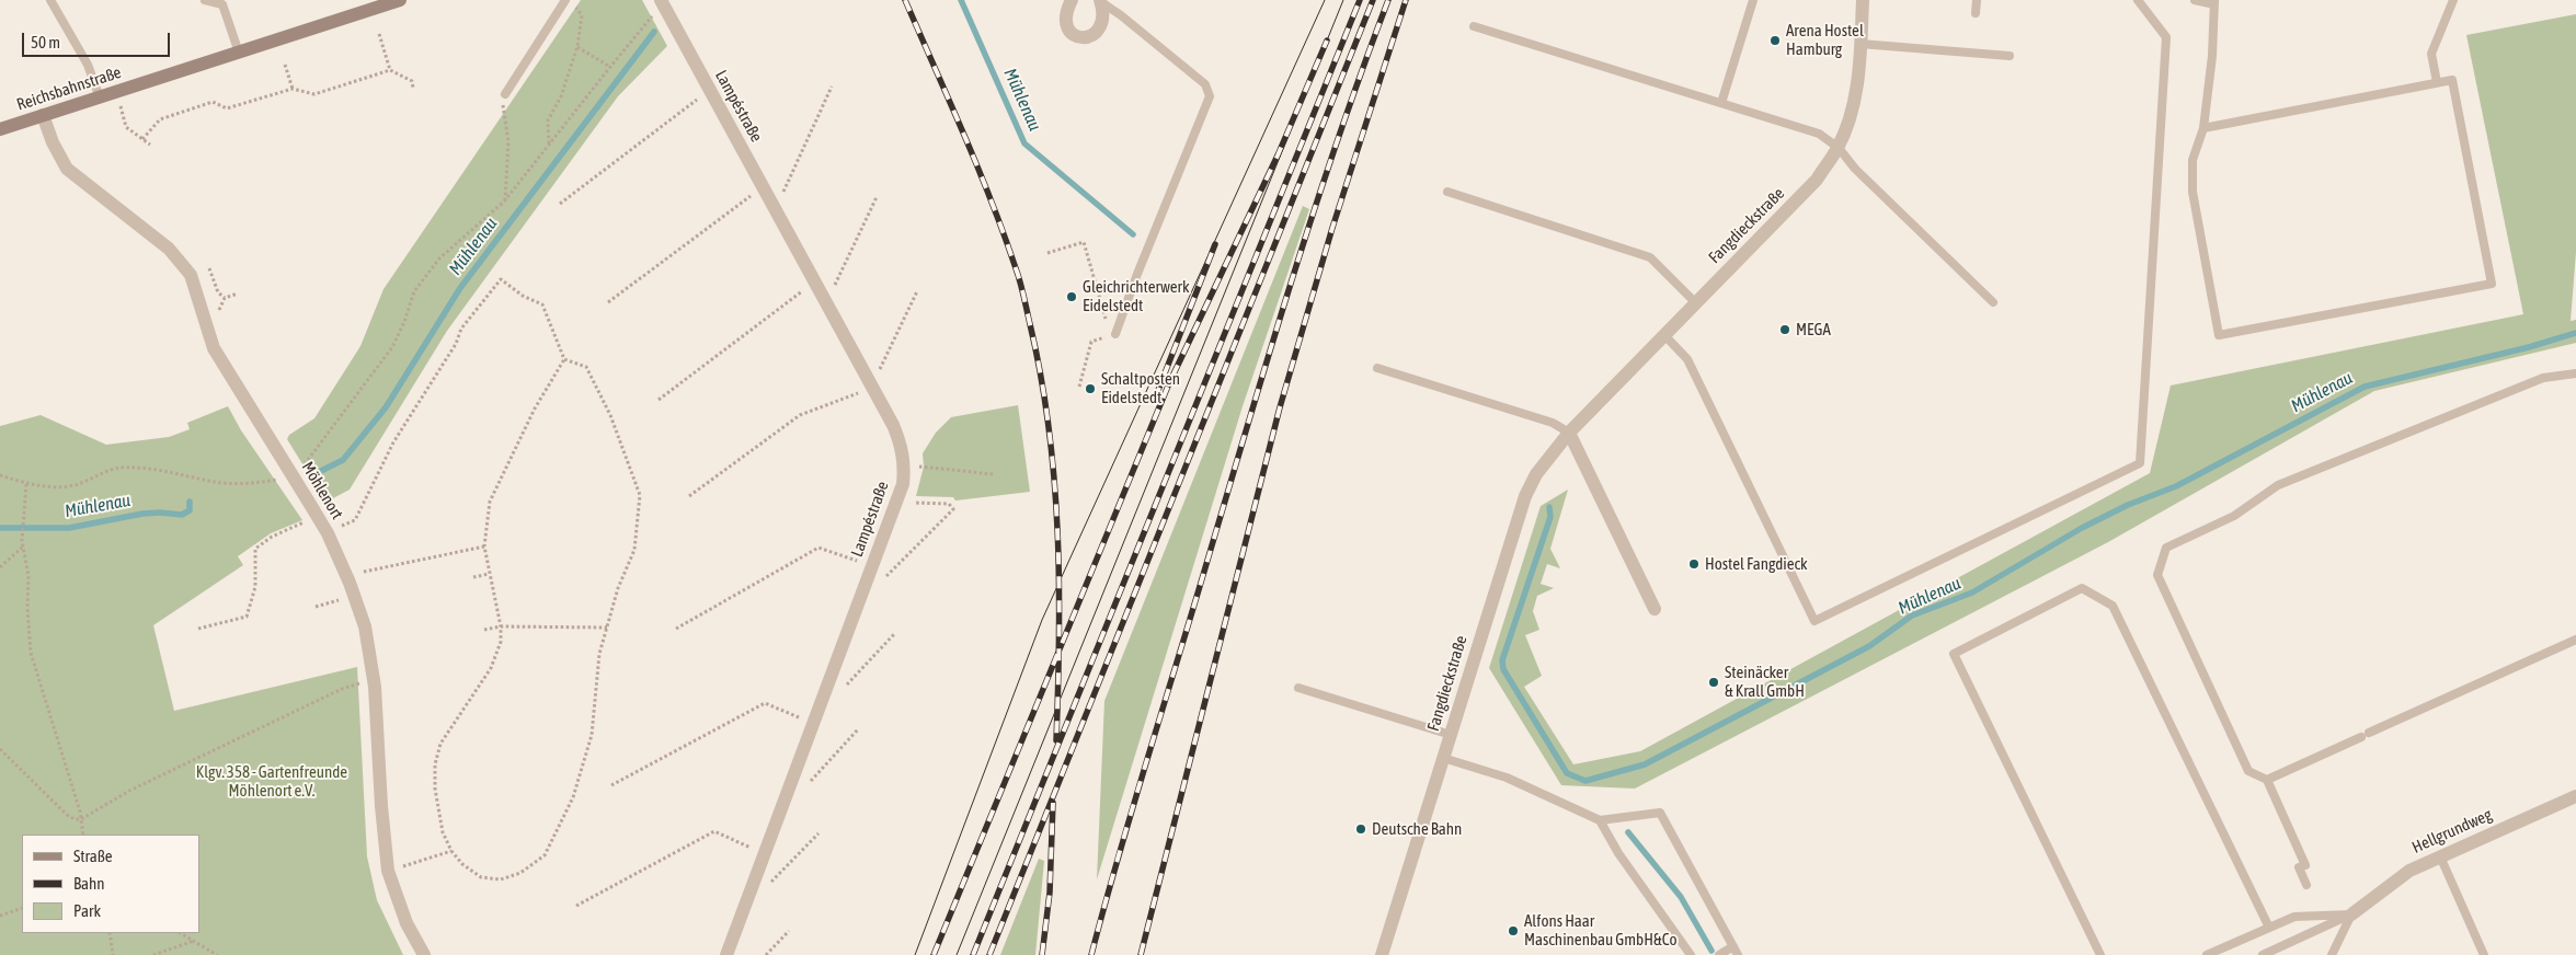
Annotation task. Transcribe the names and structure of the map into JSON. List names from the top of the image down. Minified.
{"streets":{"street":["Reichsbahnstraße","Lampéstraße","Fangdieckstraße","Möhlenort","Hellgrundweg"]},"crossings":[["Reichsbahnstraße","Möhlenort"]],"water":["Mühlenau"],"parks":["Klgv. 358 - Gartenfreunde Möhlenort e.V."],"places":["Arena Hostel Hamburg","Gleichrichterwerk Eidelstedt","MEGA","Schaltposten Eidelstedt","Hostel Fangdieck","Steinäcker & Krall GmbH","Deutsche Bahn","Alfons Haar Maschinenbau GmbH&Co"],"legend":["Straße","Bahn","Park"],"scale_bar":"50 m"}
